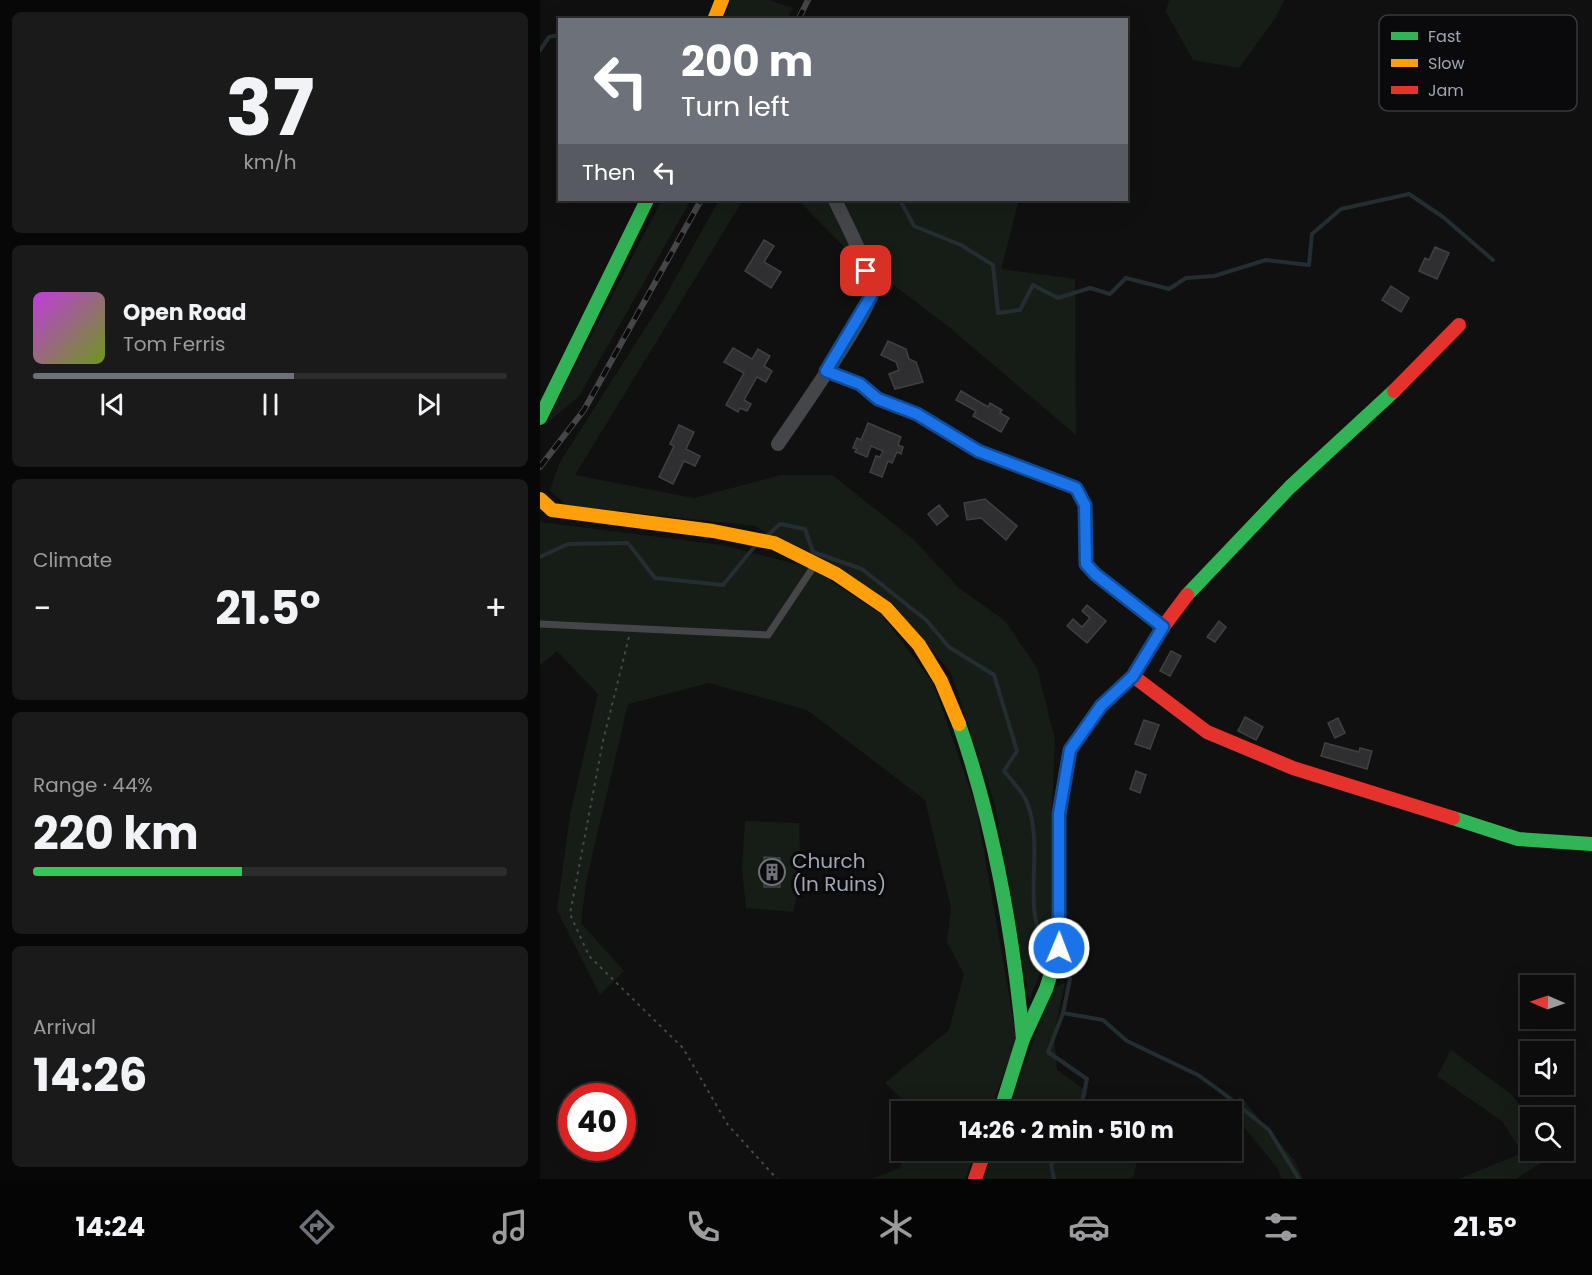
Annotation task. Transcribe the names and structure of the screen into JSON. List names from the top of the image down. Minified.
{"places":{"building":["Church (In Ruins)"]},"legend":["Fast","Slow","Jam"],"north":"left","page":{"tile":[["37","km/h"],"Climate",["Range · 44%","220 km"],["Arrival","14:26"]],"turn":["200 m","Turn left"],"then":"Then","song":["Open Road","Tom Ferris"],"heat":["−","21.5°","+"],"limit":"40","trip":"14:26 · 2 min · 510 m","tabs":["14:24","21.5°"]}}
